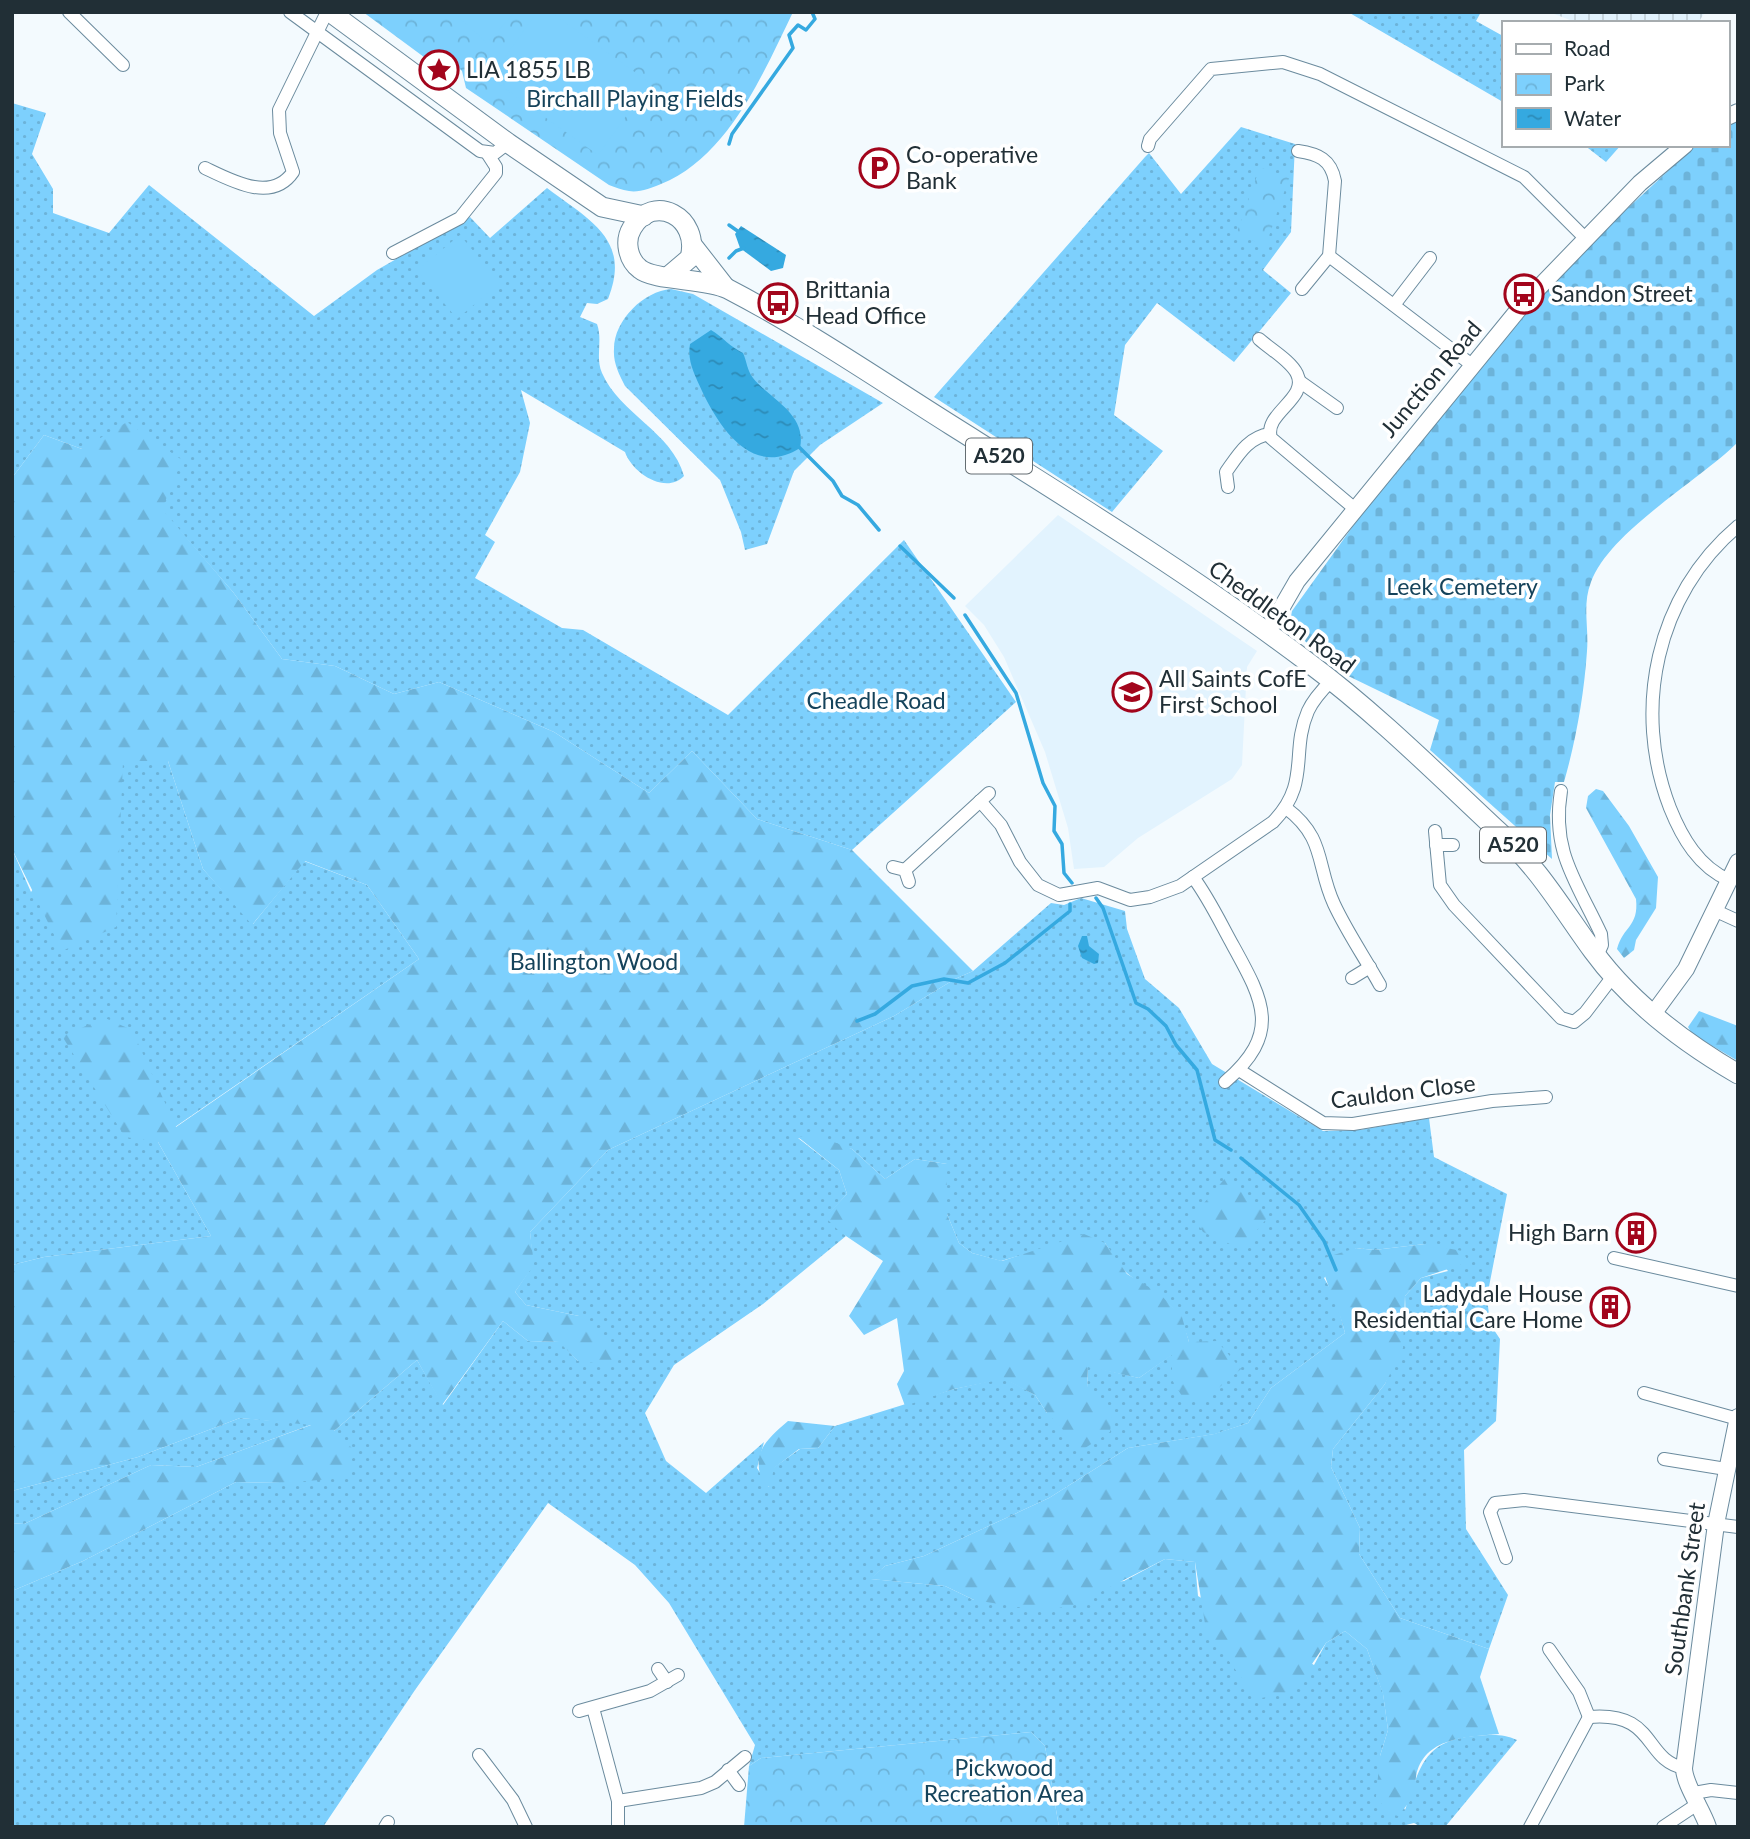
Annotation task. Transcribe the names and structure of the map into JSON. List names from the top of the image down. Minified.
{"streets":{"highway":["A520","Cheddleton Road"],"street":["Junction Road","Cauldon Close","Southbank Street"]},"crossings":[["Junction Road","Cheddleton Road"]],"parks":["Birchall Playing Fields","Leek Cemetery","Cheadle Road","Ballington Wood","Pickwood Recreation Area"],"places":{"place":["LIA 1855 LB"],"parking":["Co-operative Bank"],"bus stop":["Sandon Street","Brittania Head Office"],"school or university":["All Saints CofE First School"],"building":["High Barn","Ladydale House Residential Care Home"]},"legend":["Road","Park","Water"]}
